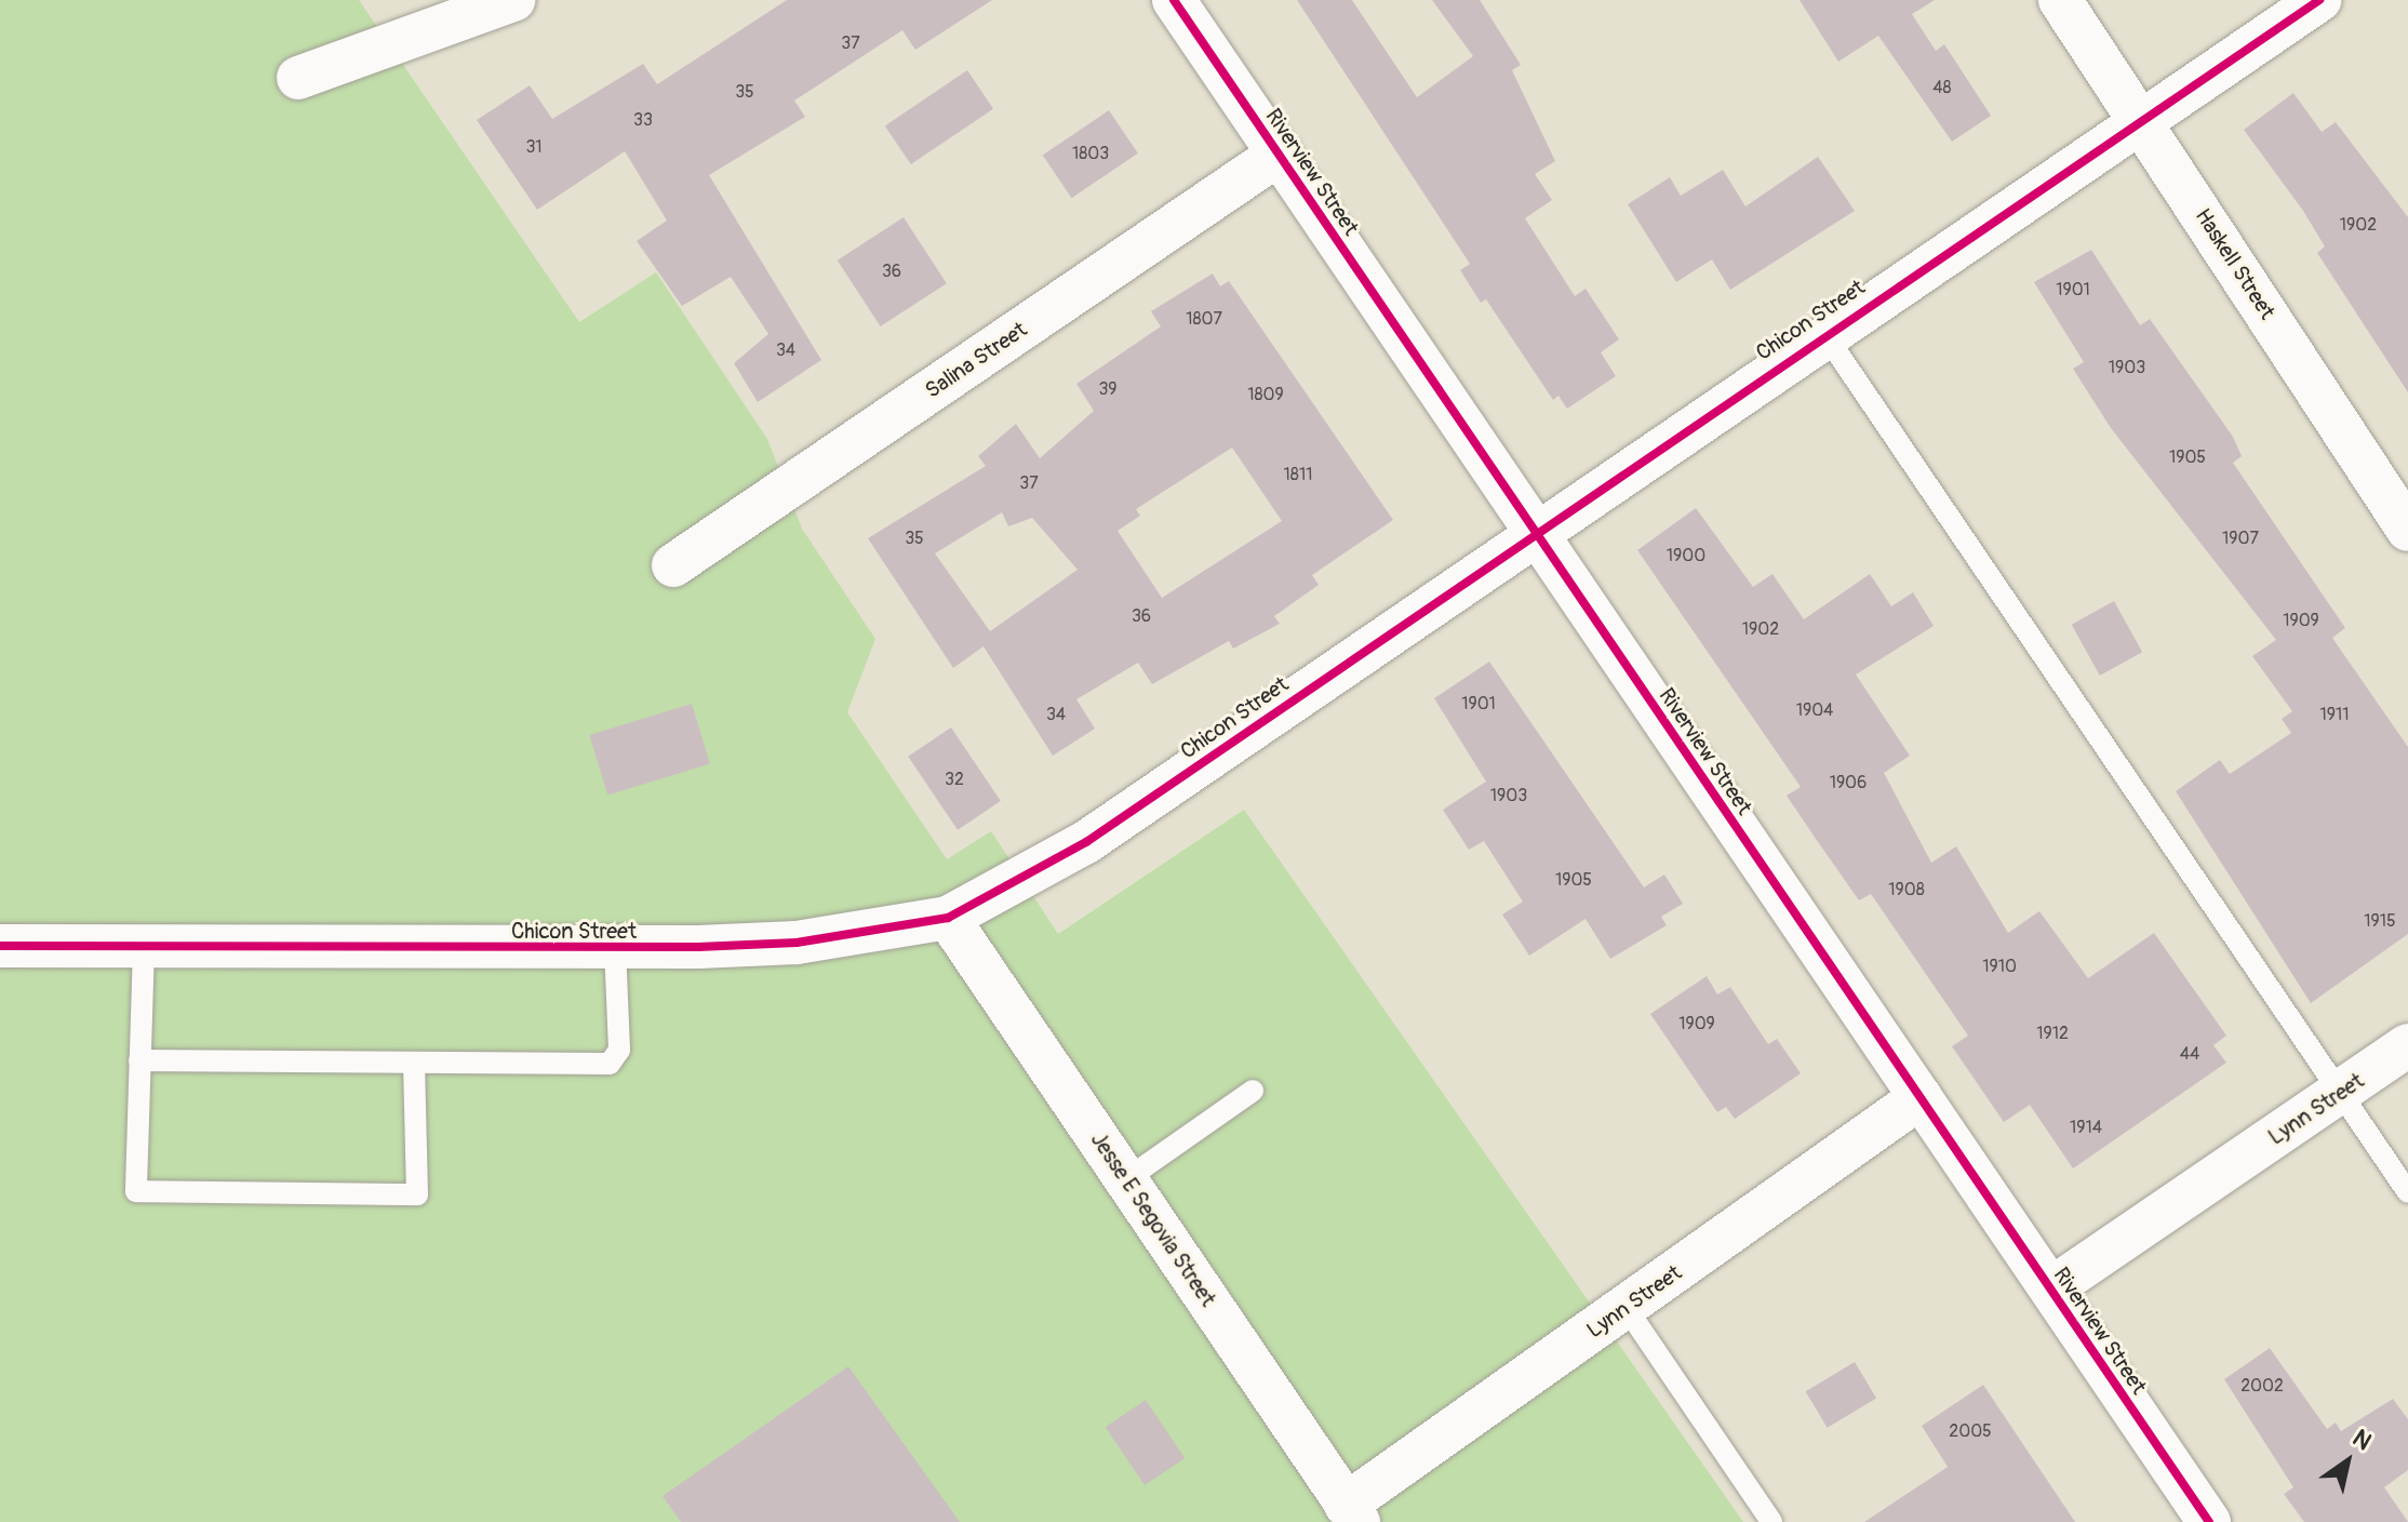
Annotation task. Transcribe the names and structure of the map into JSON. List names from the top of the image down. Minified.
{"streets":{"street":["Riverview Street","Haskell Street","Chicon Street","Salina Street","Lynn Street","Jesse E Segovia Street"]},"crossings":[["Riverview Street","Chicon Street"],["Riverview Street","Salina Street"],["Riverview Street","Lynn Street"],["Haskell Street","Chicon Street"],["Chicon Street","Jesse E Segovia Street"],["Lynn Street","Jesse E Segovia Street"]],"house_numbers":["37","48","35","33","31","1803","1902","36","1901","1807","34","1903","39","1809","1905","1811","37","35","1907","1900","36","1909","1902","1901","1904","34","1911","32","1906","1903","1905","1908","1915","1910","1909","1912","44","1914","2002","2005"],"north":"top right"}
